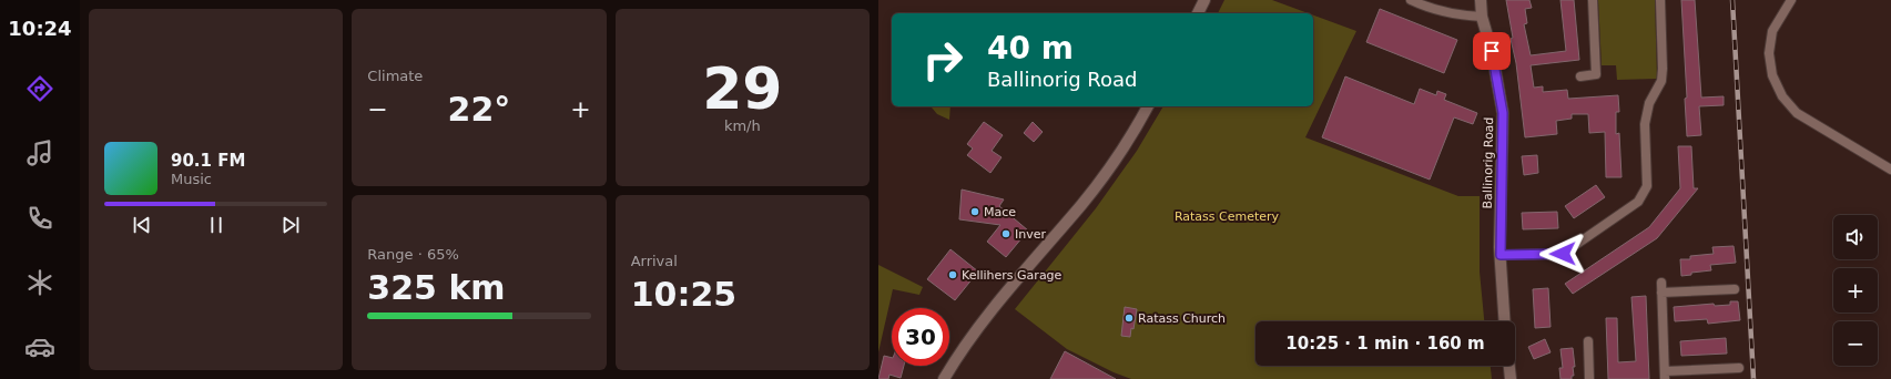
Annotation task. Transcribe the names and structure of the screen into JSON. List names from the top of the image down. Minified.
{"streets":{"street":["Ballinorig Road"]},"parks":["Ratass Cemetery"],"places":["Mace","Inver","Kellihers Garage","Ratass Church"],"page":{"tabs":"10:24","tile":["Climate",["29","km/h"],["Range · 65%","325 km"],["Arrival","10:25"]],"turn":["40 m","Ballinorig Road"],"heat":["−","22°","+"],"song":["90.1 FM","Music"],"map_buttons":["+","−"],"limit":"30","trip":"10:25 · 1 min · 160 m"}}
